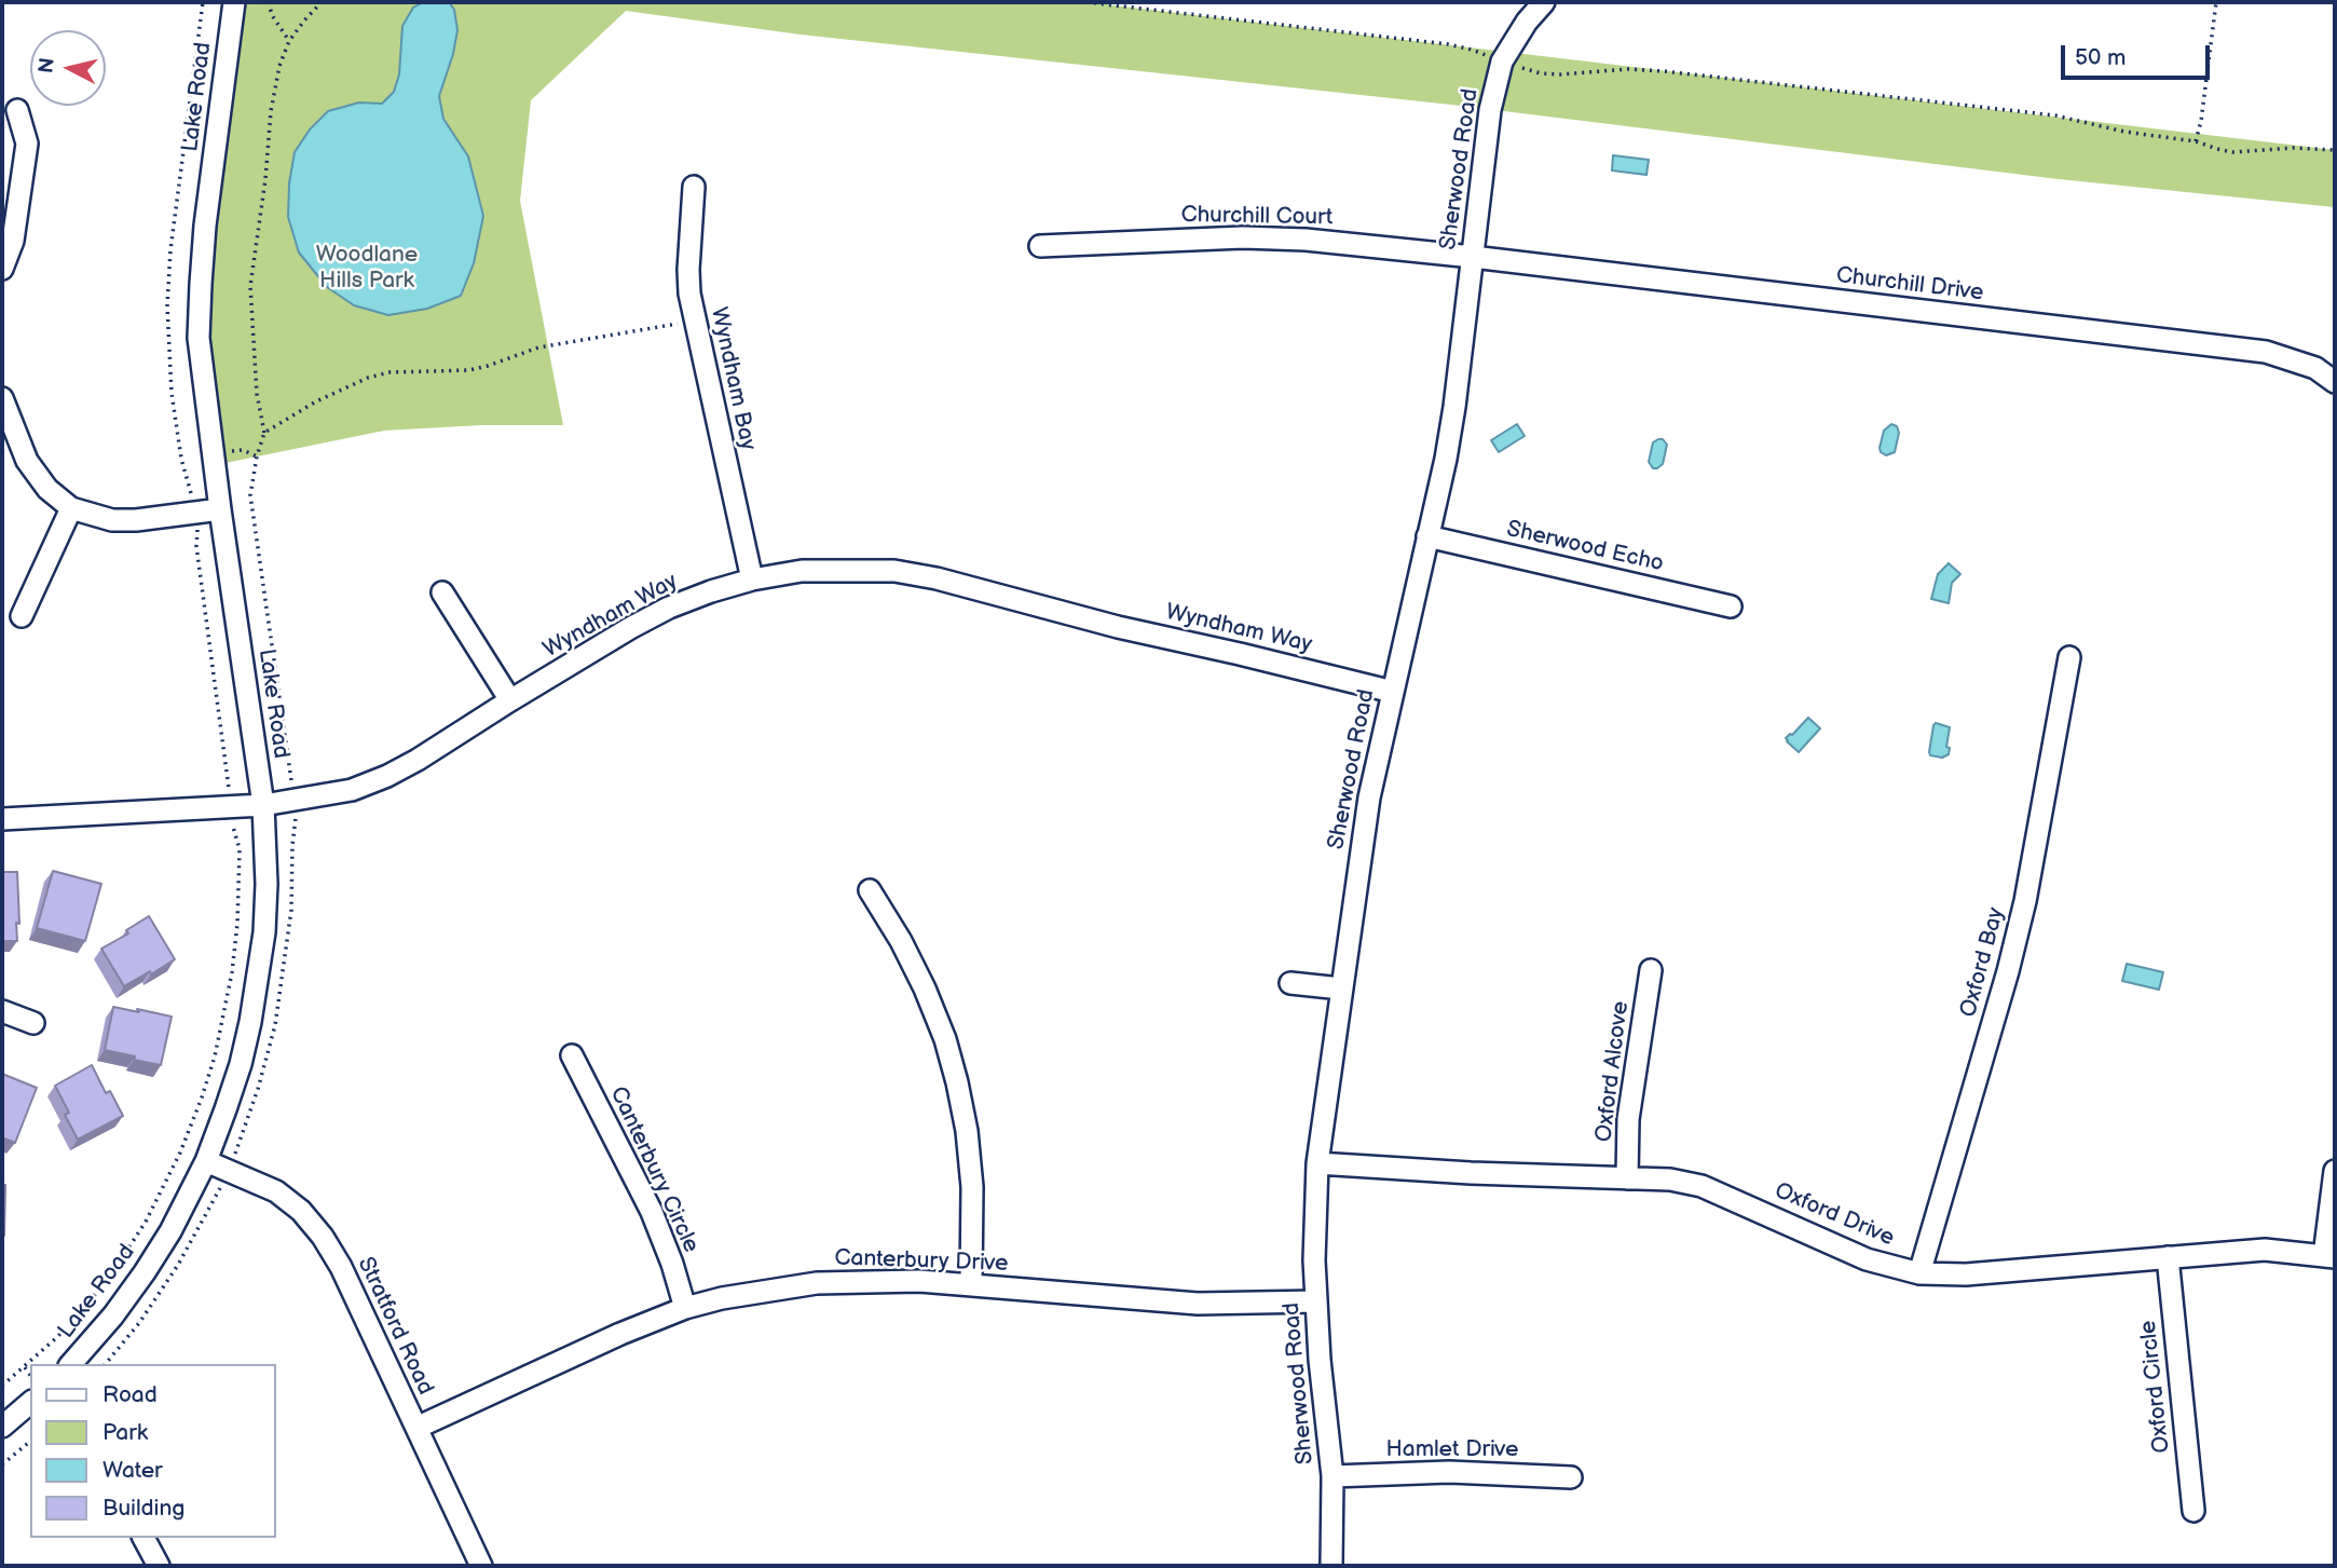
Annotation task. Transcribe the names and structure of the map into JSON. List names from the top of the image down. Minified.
{"streets":{"street":["Lake Road","Sherwood Road","Churchill Court","Churchill Drive","Wyndham Bay","Sherwood Echo","Wyndham Way","Oxford Bay","Oxford Alcove","Canterbury Circle","Oxford Drive","Canterbury Drive","Stratford Road","Oxford Circle","Hamlet Drive"]},"crossings":[["Lake Road","Wyndham Way"],["Lake Road","Stratford Road"],["Sherwood Road","Churchill Court"],["Sherwood Road","Churchill Drive"],["Sherwood Road","Sherwood Echo"],["Sherwood Road","Wyndham Way"],["Sherwood Road","Oxford Drive"],["Sherwood Road","Canterbury Drive"],["Sherwood Road","Hamlet Drive"],["Churchill Court","Churchill Drive"],["Wyndham Bay","Wyndham Way"],["Oxford Bay","Oxford Drive"],["Oxford Alcove","Oxford Drive"],["Canterbury Circle","Canterbury Drive"],["Oxford Drive","Oxford Circle"],["Canterbury Drive","Stratford Road"]],"parks":["Woodlane Hills Park"],"legend":["Road","Park","Water","Building"],"scale_bar":"50 m","north":"left"}
